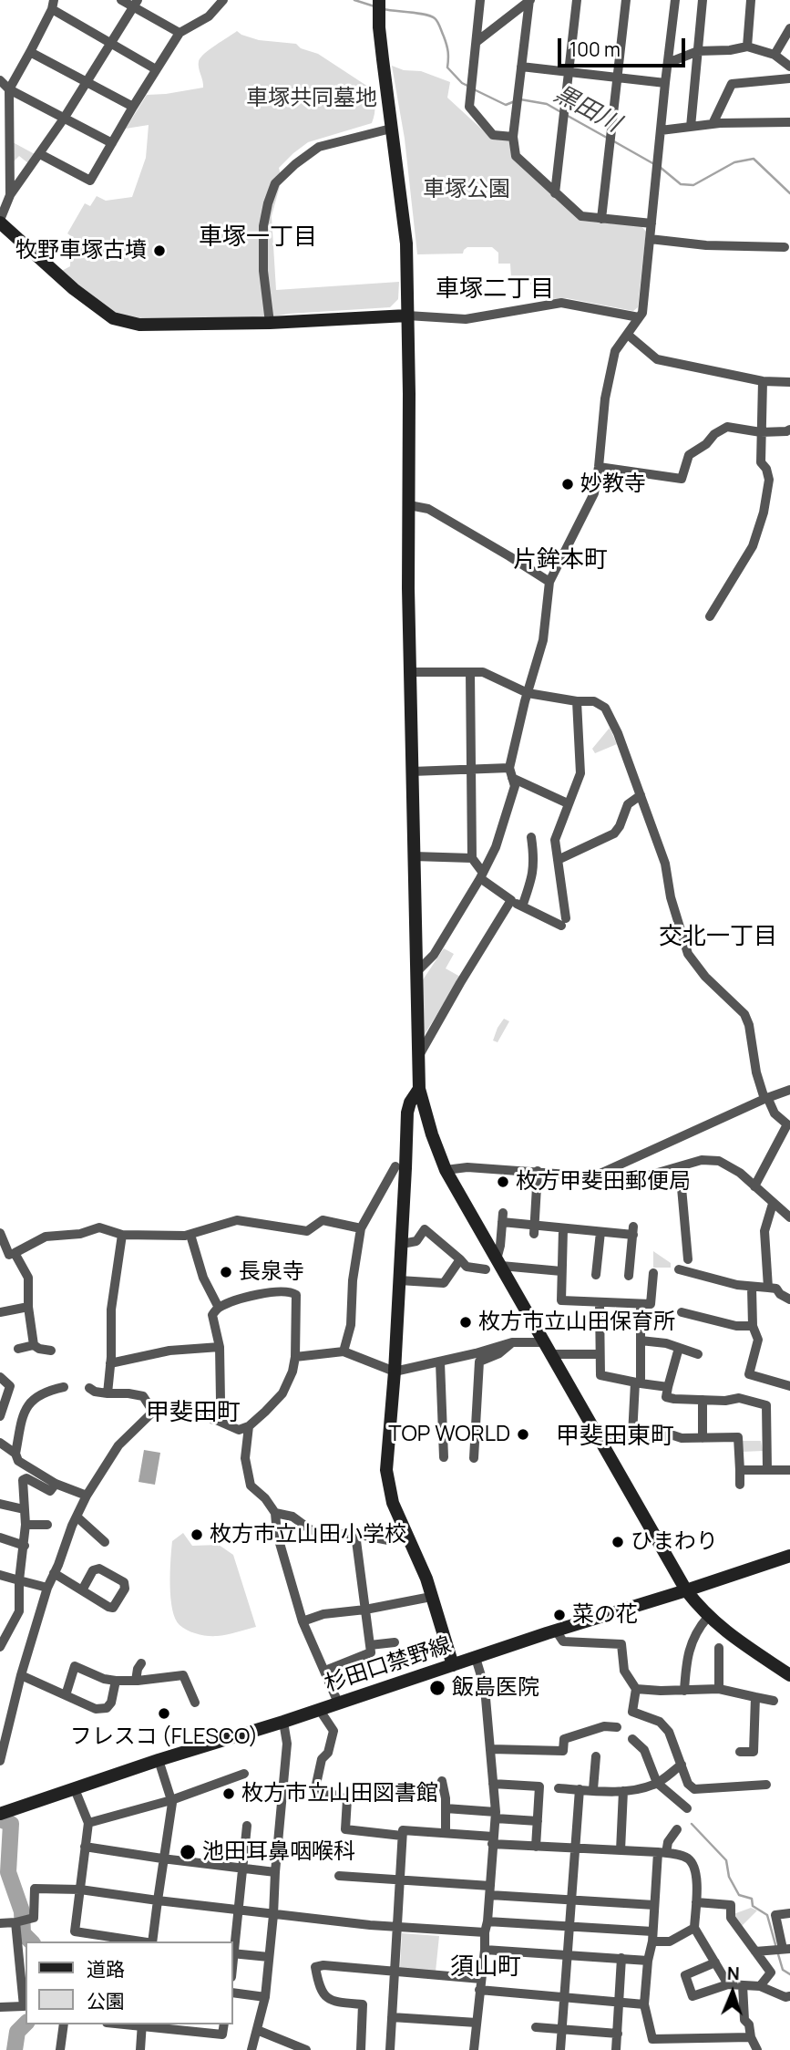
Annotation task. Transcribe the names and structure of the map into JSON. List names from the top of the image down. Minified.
{"streets":{"street":["杉田口禁野線"]},"districts":["車塚一丁目","車塚二丁目","片鉾本町","交北一丁目","甲斐田町","甲斐田東町","須山町"],"water":["黒田川"],"parks":["車塚共同墓地","車塚公園"],"places":["牧野車塚古墳","妙教寺","枚方甲斐田郵便局","長泉寺","枚方市立山田保育所","TOP WORLD","枚方市立山田小学校","ひまわり","菜の花","飯島医院","フレスコ (FLESCO)","枚方市立山田図書館","池田耳鼻咽喉科"],"legend":["道路","公園"],"scale_bar":"100 m","north":"top"}
